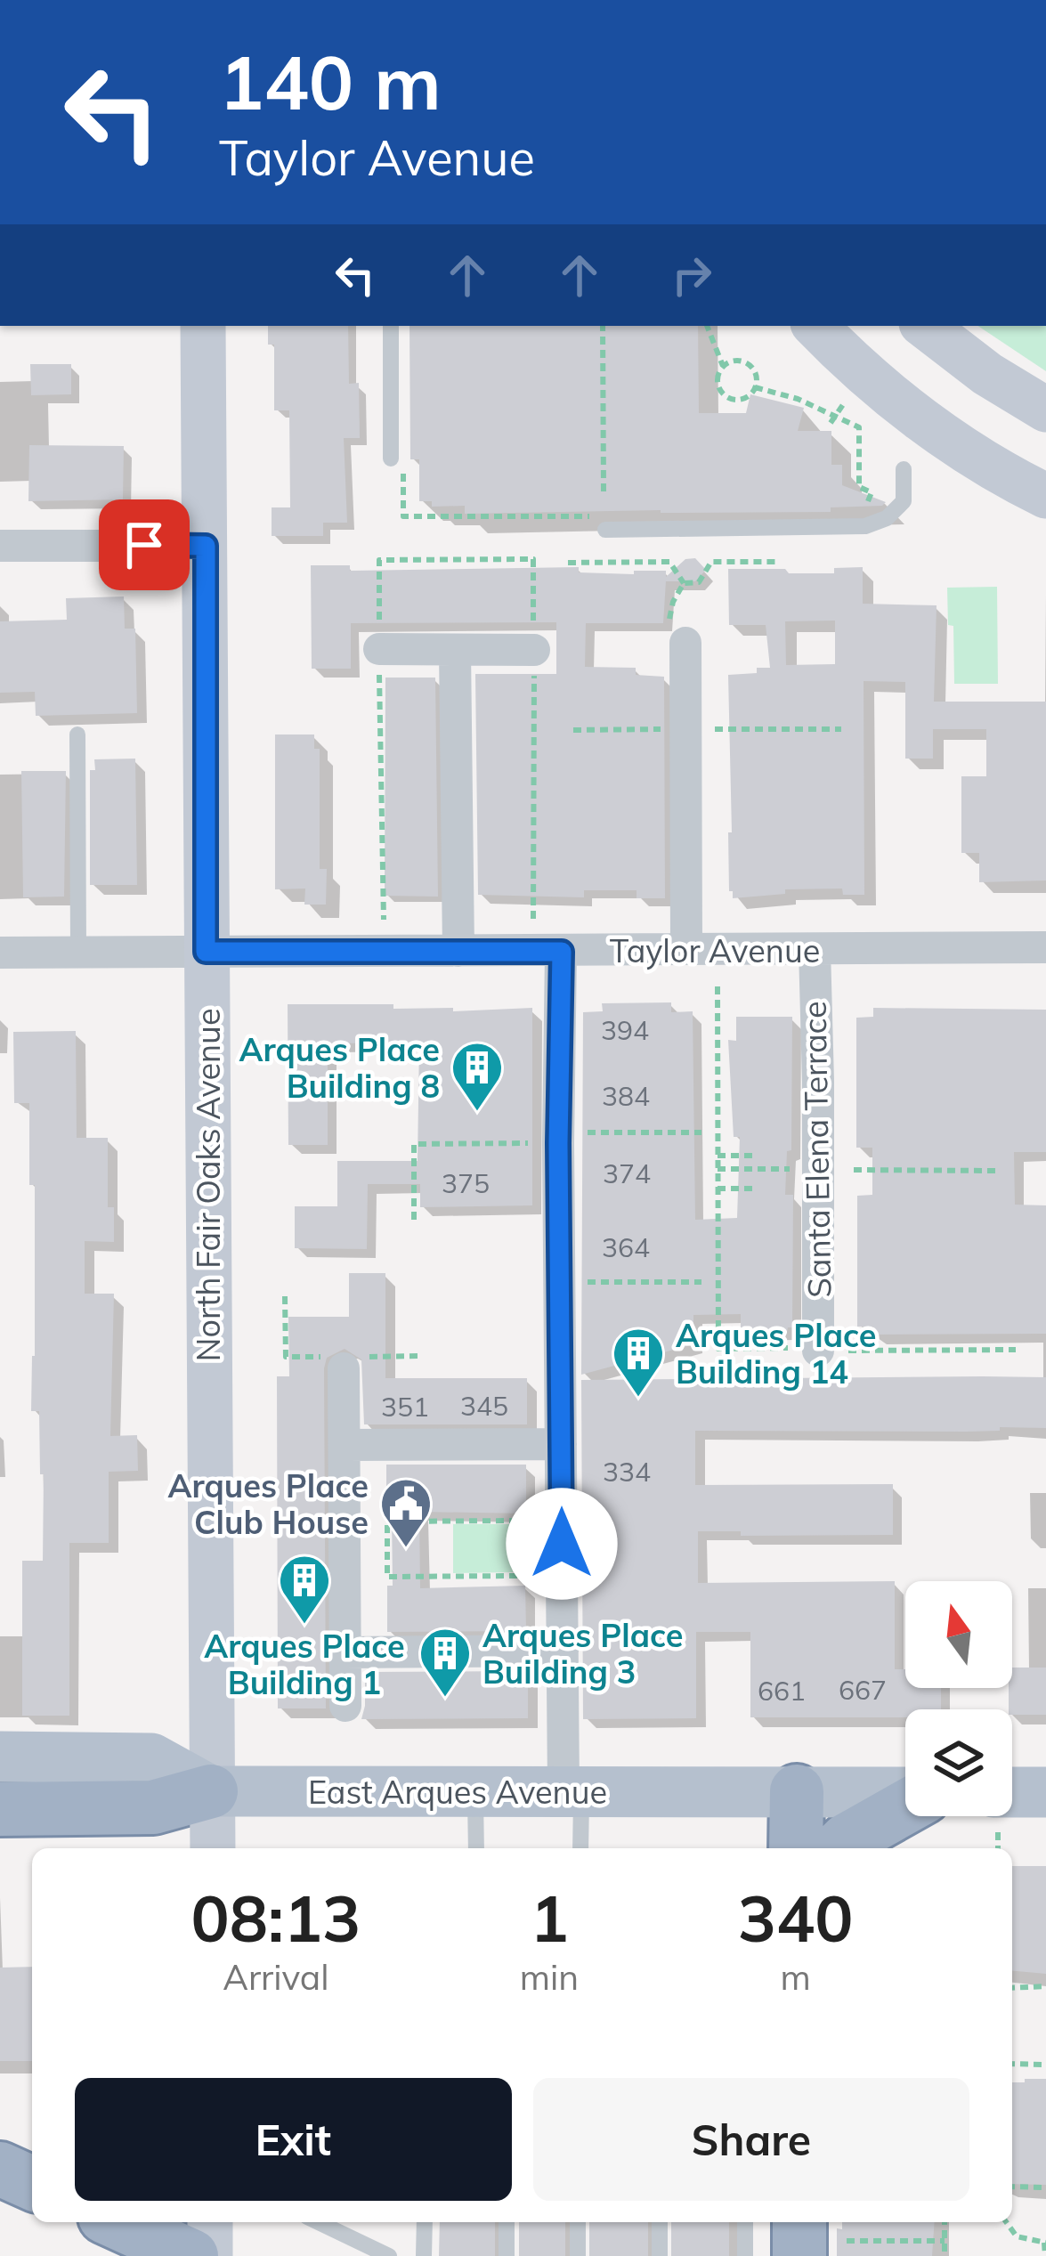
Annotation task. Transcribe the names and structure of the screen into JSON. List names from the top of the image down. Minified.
{"streets":{"main road":["North Fair Oaks Avenue","East Arques Avenue"],"street":["Taylor Avenue","Santa Elena Terrace"]},"crossings":[["Taylor Avenue","Santa Elena Terrace"],["Taylor Avenue","North Fair Oaks Avenue"],["North Fair Oaks Avenue","East Arques Avenue"]],"places":{"building":["Arques Place Building 8","Arques Place Building 14","Arques Place Building 1","Arques Place Building 3"],"public building":["Arques Place Club House"]},"house_numbers":["394","384","374","375","364","345","351","334","667","661"],"north":"top","page":{"turn":["140 m","Taylor Avenue"],"eta":["08:13","Arrival","1","min","340","m"],"buttons":["Exit","Share"]}}
